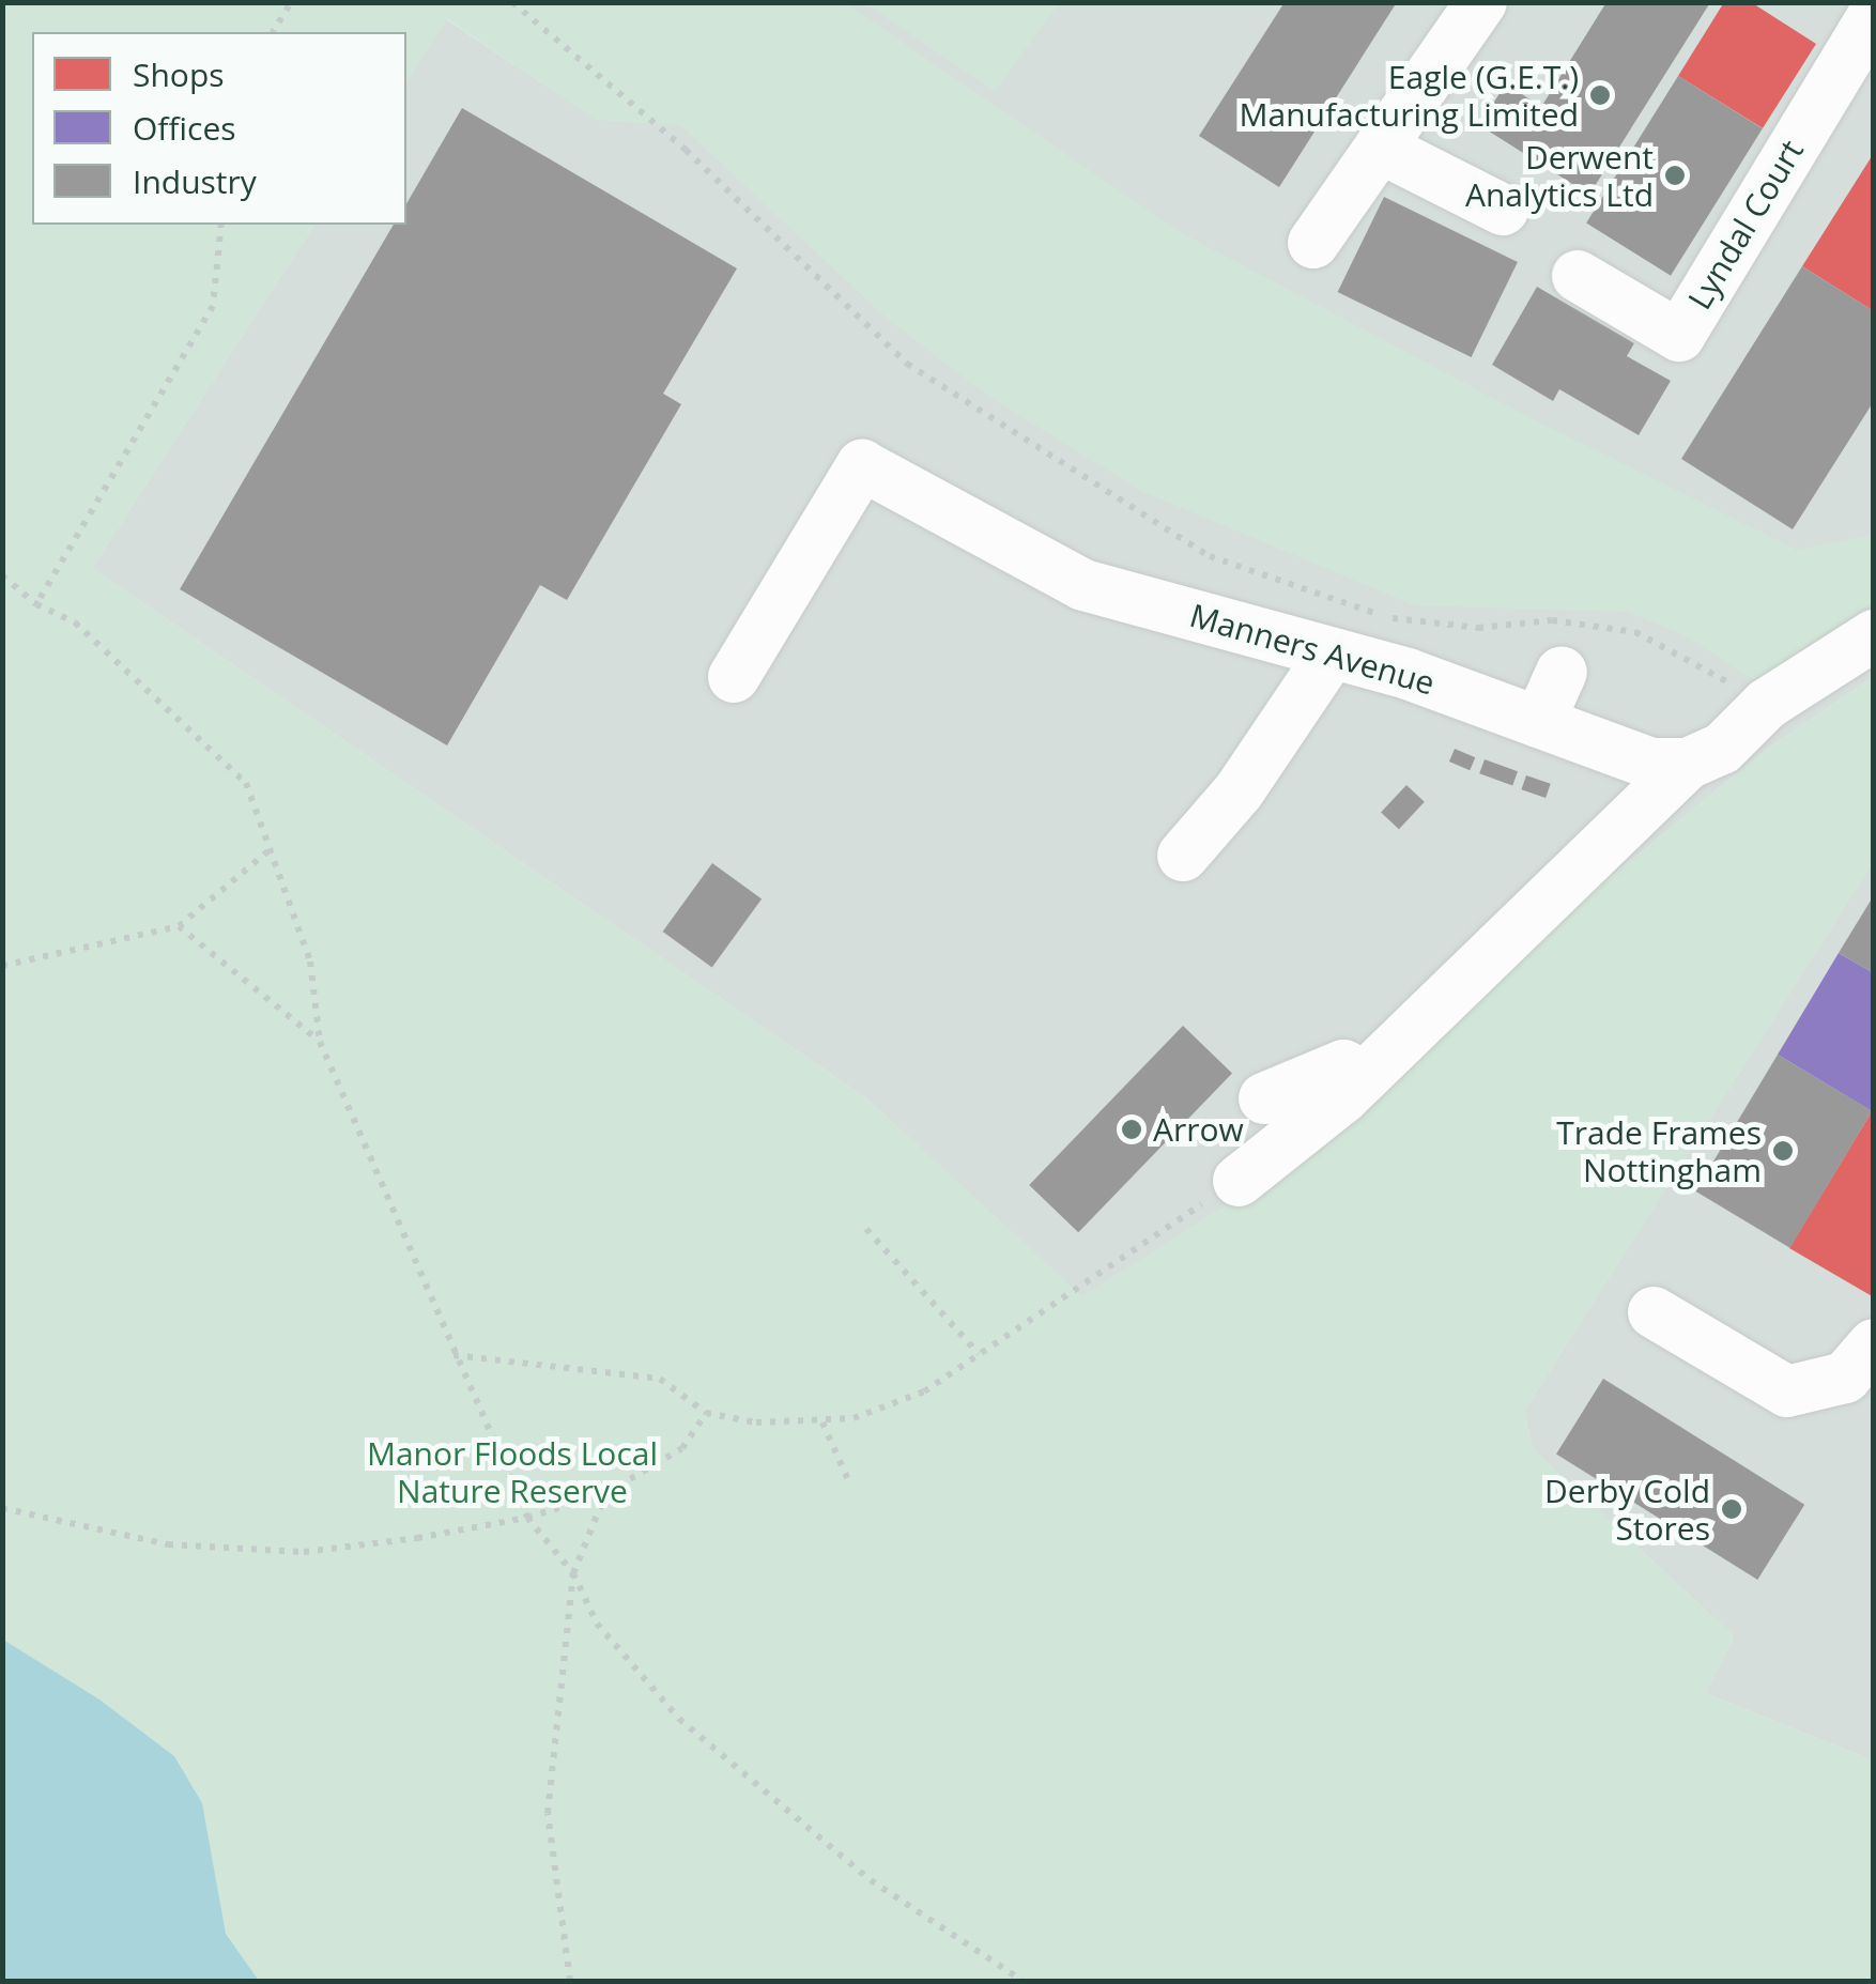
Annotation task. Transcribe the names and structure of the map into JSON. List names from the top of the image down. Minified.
{"streets":{"street":["Lyndal Court","Manners Avenue"]},"parks":["Manor Floods Local Nature Reserve"],"places":["Eagle (G.E.T.) Manufacturing Limited","Derwent Analytics Ltd","Arrow","Trade Frames Nottingham","Derby Cold Stores"],"legend":["Shops","Offices","Industry"]}
